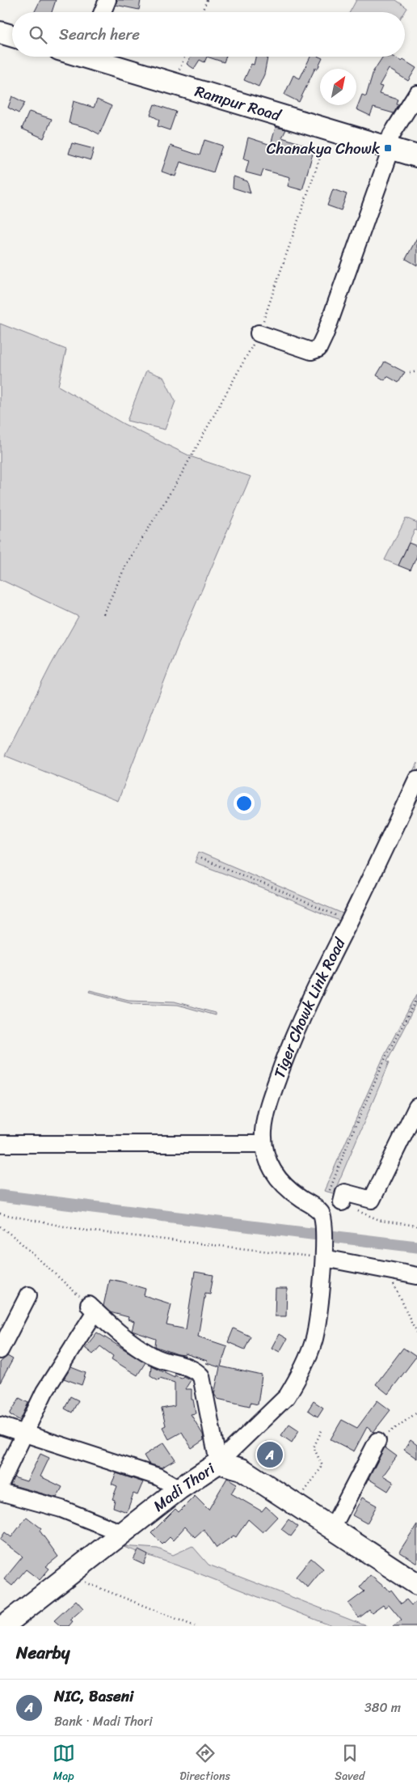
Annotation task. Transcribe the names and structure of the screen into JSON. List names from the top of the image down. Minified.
{"streets":{"main road":["Rampur Road","Madi Thori"],"street":["Tiger Chowk Link Road"]},"places":{"transit":["Chanakya Chowk"]},"north":"top right","page":{"search":"Search here","pins":"A","heading":"Nearby","list":[{"mark":"A","name":"NIC, Baseni","note":"Bank · Madi Thori","value":"380 m"}],"nav":["Map","Directions","Saved"]}}
